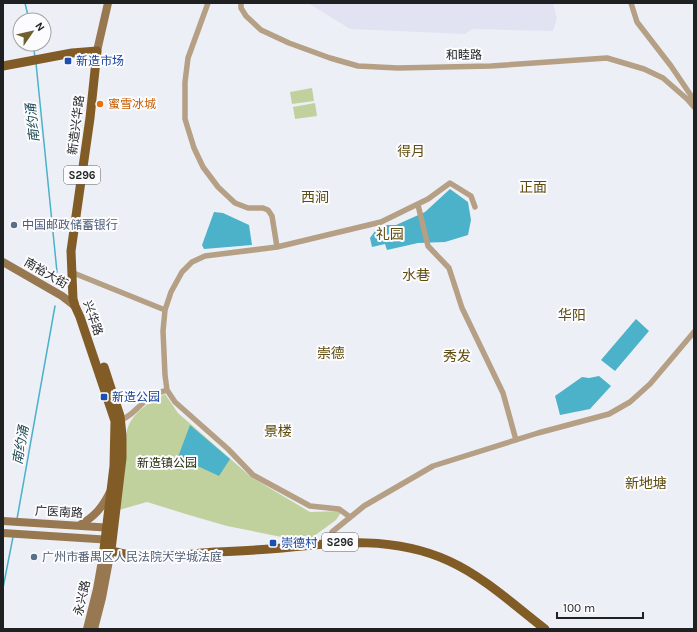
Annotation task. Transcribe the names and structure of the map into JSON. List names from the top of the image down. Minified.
{"streets":{"main road":["新造兴华路","S296","南裕大街","兴华路","广医南路","永兴路"],"street":["和睦路"]},"crossings":[["新造兴华路","南裕大街"],["新造兴华路","兴华路"],["S296","兴华路"],["S296","广医南路"],["S296","永兴路"],["南裕大街","兴华路"],["兴华路","广医南路"],["兴华路","永兴路"],["广医南路","永兴路"]],"districts":["得月","正面","西涧","礼园","水巷","华阳","崇德","秀发","景楼","新地塘"],"water":["南约涌"],"parks":["新造镇公园"],"places":{"transit":["新造市场","新造公园","崇德村"],"other":["蜜雪冰城","中国邮政储蓄银行","广州市番禺区人民法院大学城法庭"]},"scale_bar":"100 m","north":"top right"}
